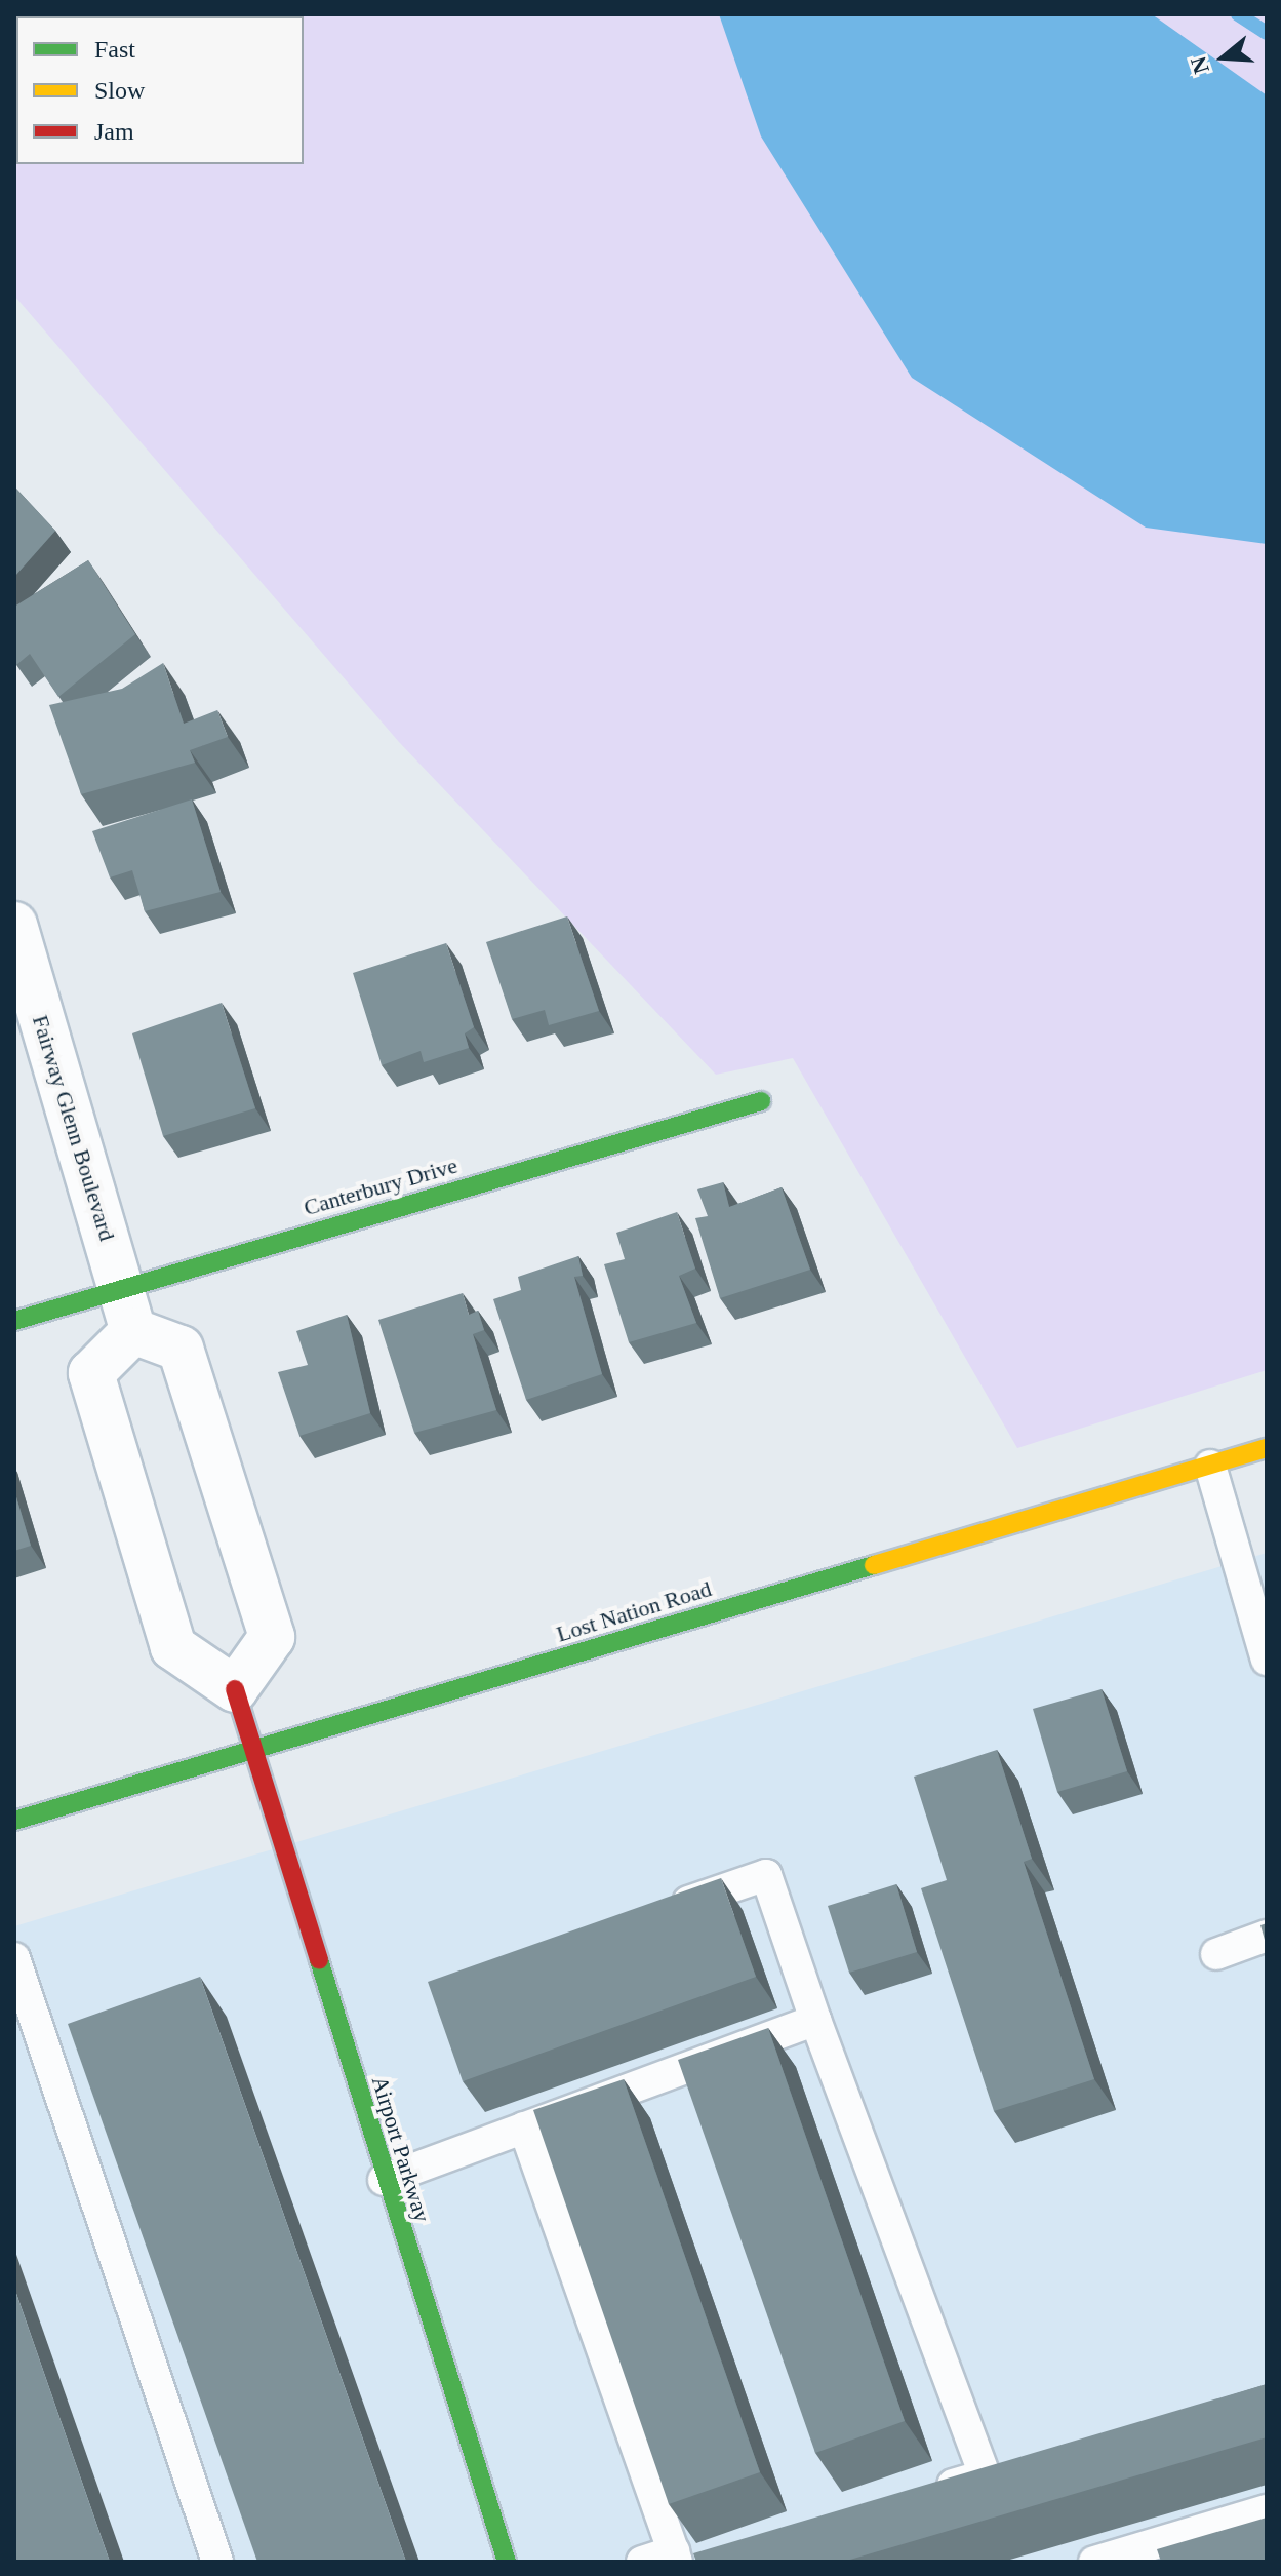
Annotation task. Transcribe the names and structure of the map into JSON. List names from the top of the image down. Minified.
{"streets":{"street":["Fairway Glenn Boulevard","Canterbury Drive","Lost Nation Road","Airport Parkway"]},"crossings":[["Fairway Glenn Boulevard","Canterbury Drive"],["Lost Nation Road","Airport Parkway"]],"legend":["Fast","Slow","Jam"],"north":"left"}
